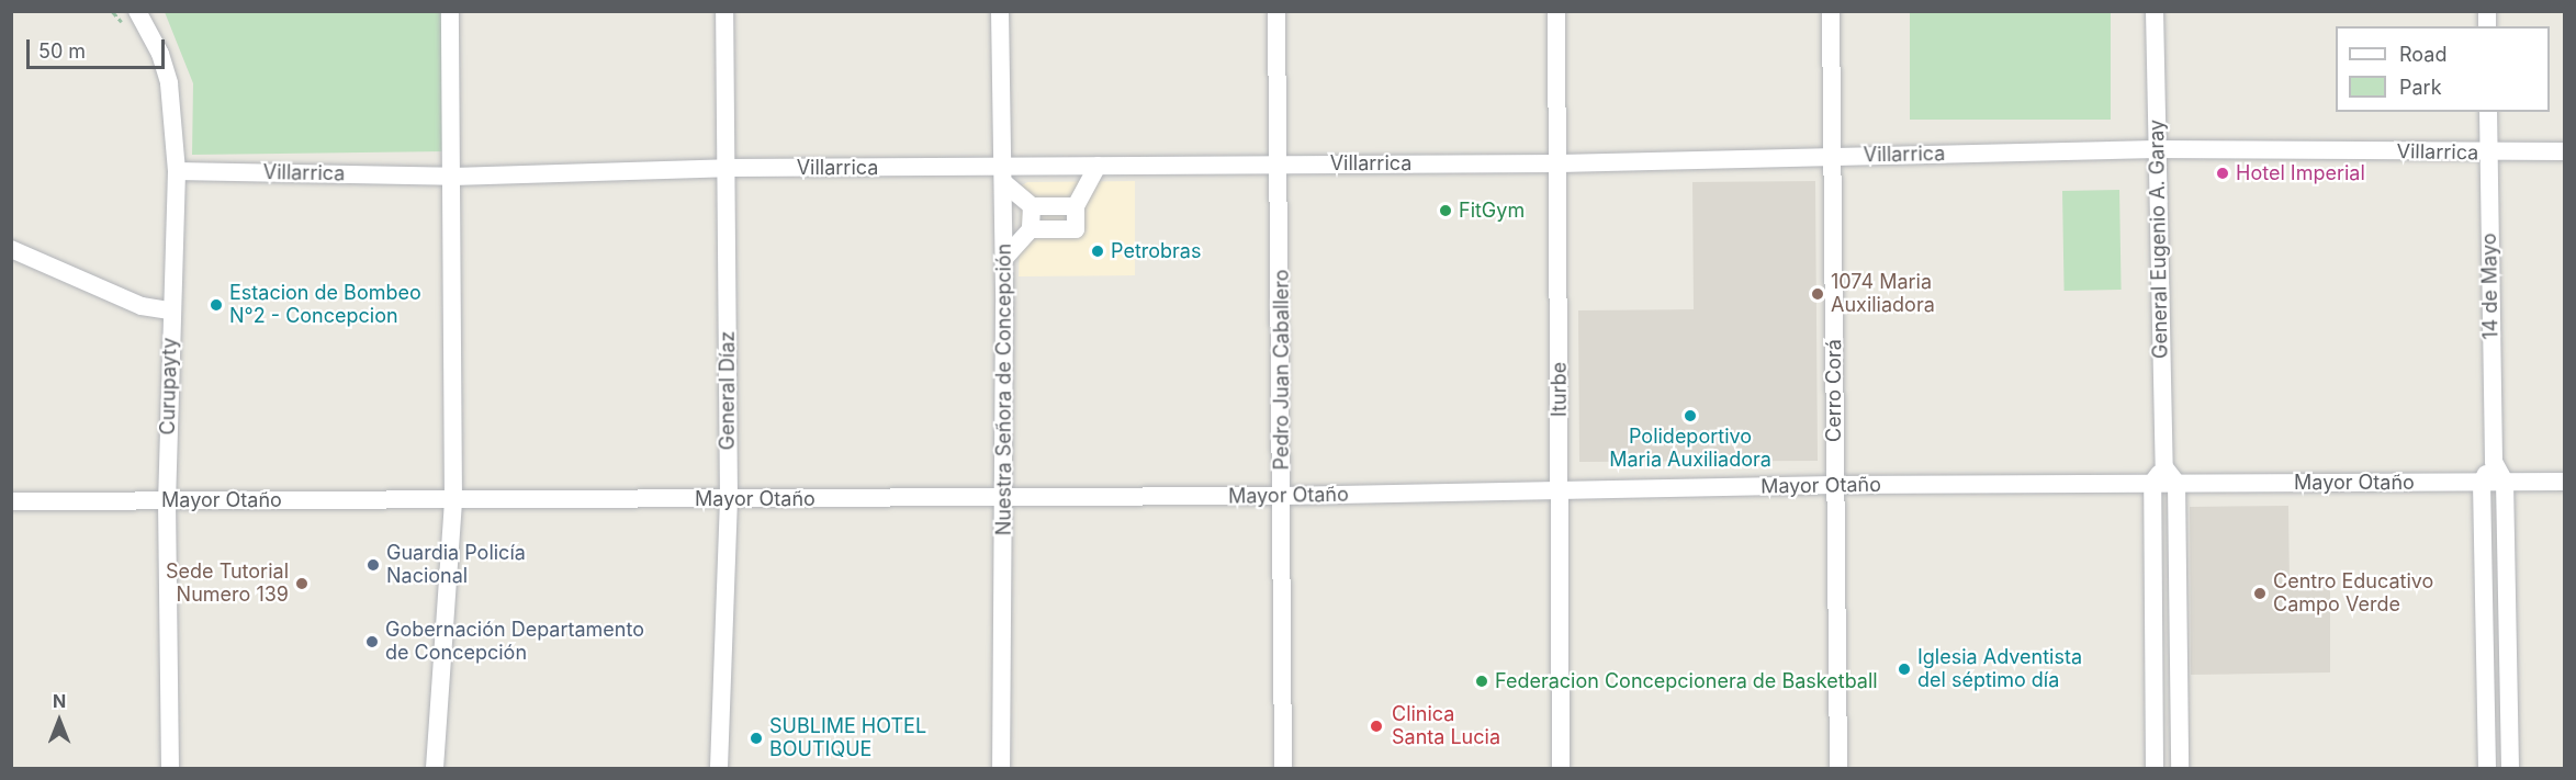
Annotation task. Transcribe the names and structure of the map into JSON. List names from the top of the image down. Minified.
{"streets":{"street":["Villarrica","General Eugenio A. Garay","14 de Mayo","Pedro Juan Caballero","Curupayty","Nuestra Señora de Concepción","Iturbe","General Díaz","Cerro Corá","Mayor Otaño"]},"crossings":[["Villarrica","General Eugenio A. Garay"],["Villarrica","14 de Mayo"],["Villarrica","Pedro Juan Caballero"],["Villarrica","Curupayty"],["Villarrica","Nuestra Señora de Concepción"],["Villarrica","Iturbe"],["Villarrica","General Díaz"],["Villarrica","Cerro Corá"],["14 de Mayo","Mayor Otaño"],["Pedro Juan Caballero","Mayor Otaño"],["Curupayty","Mayor Otaño"],["Nuestra Señora de Concepción","Mayor Otaño"],["Iturbe","Mayor Otaño"],["General Díaz","Mayor Otaño"],["Cerro Corá","Mayor Otaño"]],"places":["Hotel Imperial","FitGym","Petrobras","1074 Maria Auxiliadora","Estacion de Bombeo N°2 - Concepcion","Polideportivo Maria Auxiliadora","Guardia Policía Nacional","Sede Tutorial Numero 139","Centro Educativo Campo Verde","Gobernación Departamento de Concepción","Iglesia Adventista del séptimo día","Federacion Concepcionera de Basketball","Clinica Santa Lucia","SUBLIME HOTEL BOUTIQUE"],"legend":["Road","Park"],"scale_bar":"50 m","north":"top"}
